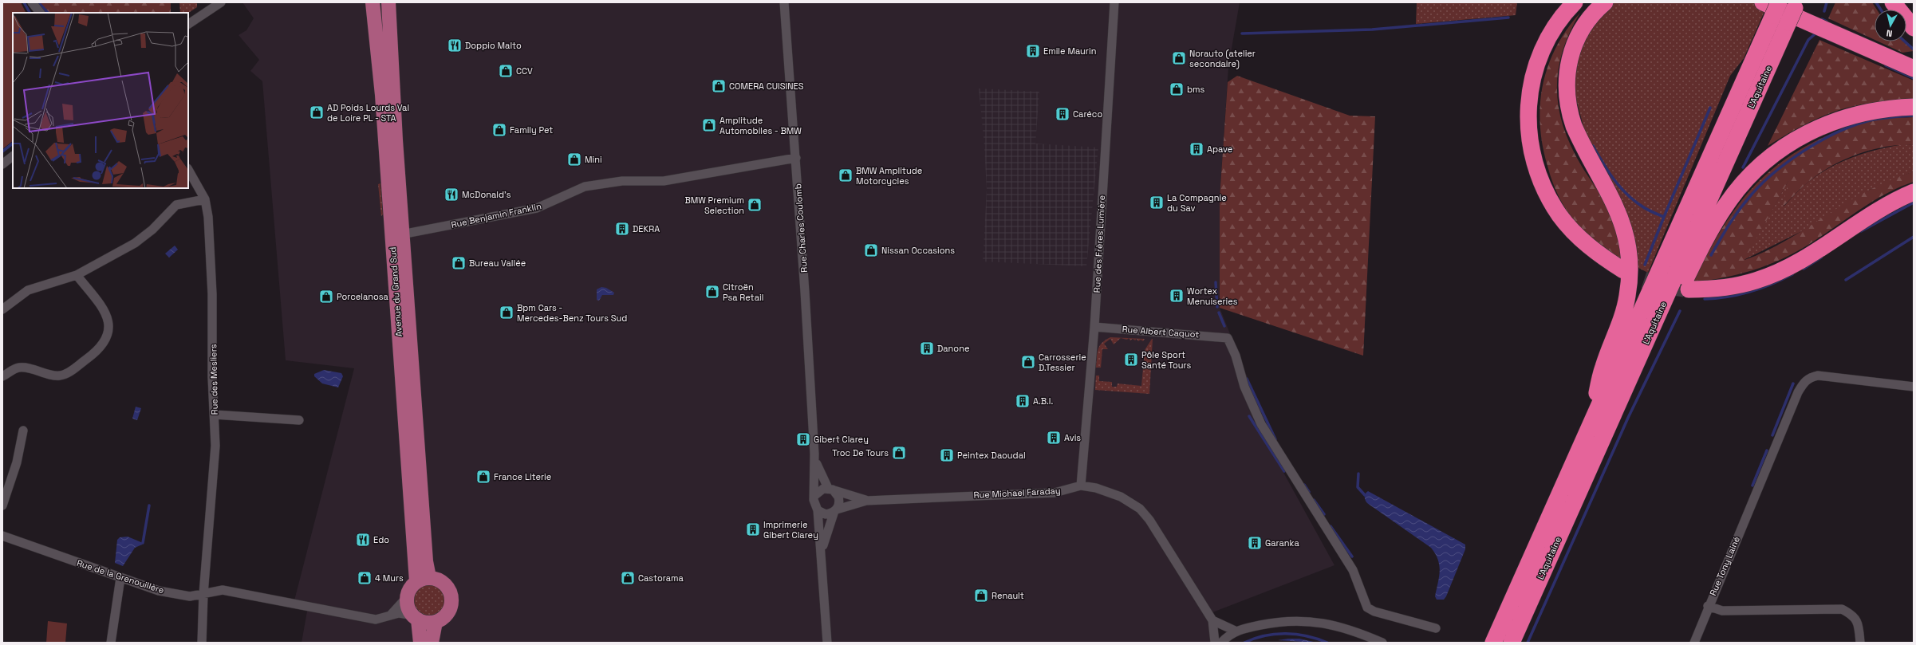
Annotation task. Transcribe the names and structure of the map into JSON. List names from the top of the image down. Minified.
{"streets":{"highway":["L'Aquitaine"],"main road":["Avenue du Grand Sud"],"street":["Rue Benjamin Franklin","Rue Charles Coulomb","Rue des Frères Lumière","Rue Albert Caquot","Rue des Mesliers","Rue Michael Faraday","Rue Tony Lainé","Rue de la Grenouillère"]},"crossings":[["Rue Benjamin Franklin","Rue Charles Coulomb"],["Rue Benjamin Franklin","Avenue du Grand Sud"],["Rue Charles Coulomb","Rue Michael Faraday"],["Rue des Frères Lumière","Rue Albert Caquot"],["Rue des Frères Lumière","Rue Michael Faraday"],["Avenue du Grand Sud","Rue de la Grenouillère"],["Rue des Mesliers","Rue de la Grenouillère"]],"places":{"restaurant":["Doppio Malto","McDonald's","Edo"],"building":["Emile Maurin","Caréco","Apave","La Compagnie du Sav","DEKRA","Wortex Menuiseries","Danone","Pôle Sport Santé Tours","A.B.I.","Avis","Gibert Clarey","Peintex Daoudal","Imprimerie Gibert Clarey","Garanka"],"shop":["Norauto (atelier secondaire)","CCV","COMERA CUISINES","bms","AD Poids Lourds Val de Loire PL - STA","Amplitude Automobiles - BMW","Family Pet","Mini","BMW Amplitude Motorcycles","BMW Premium Selection","Nissan Occasions","Bureau Vallée","Citroën Psa Retail","Porcelanosa","Bpm Cars - Mercedes-Benz Tours Sud","Carrosserie D.Tessier","Troc De Tours","France Literie","4 Murs","Castorama","Renault"]},"north":"bottom"}
